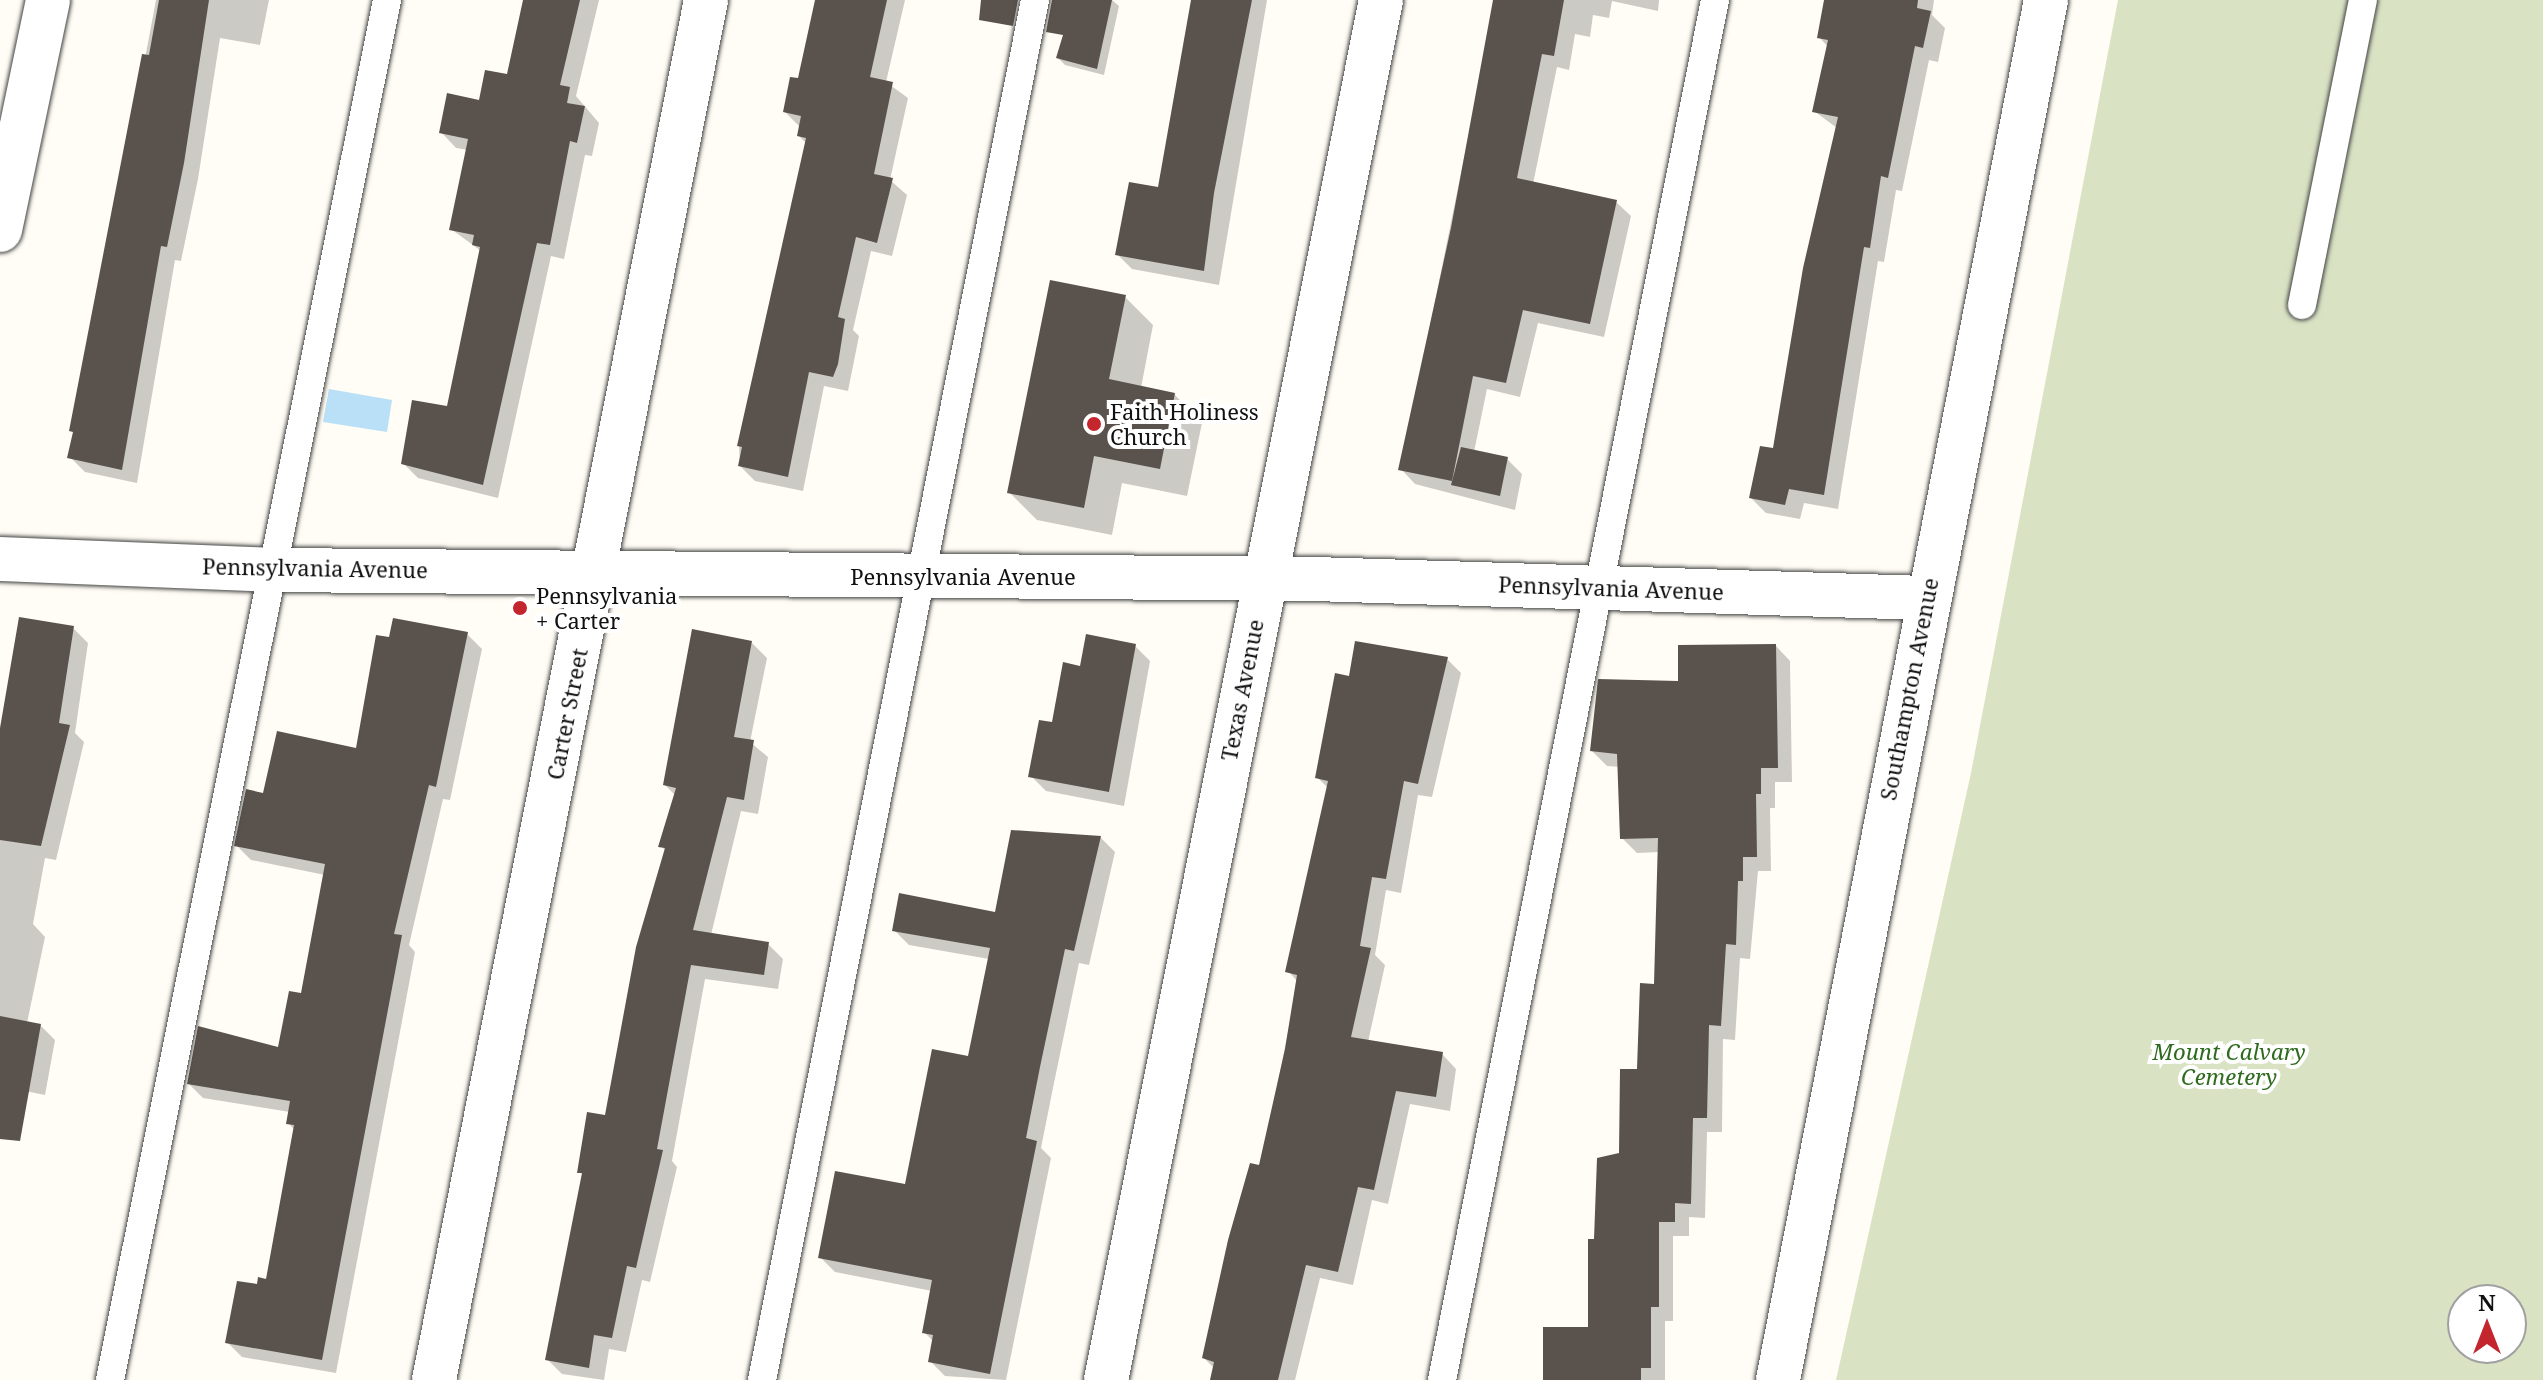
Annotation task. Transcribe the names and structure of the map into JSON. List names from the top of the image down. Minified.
{"streets":{"street":["Pennsylvania Avenue","Southampton Avenue","Texas Avenue","Carter Street"]},"crossings":[["Pennsylvania Avenue","Southampton Avenue"],["Pennsylvania Avenue","Texas Avenue"],["Pennsylvania Avenue","Carter Street"]],"parks":["Mount Calvary Cemetery"],"places":["Faith Holiness Church","Pennsylvania + Carter"],"north":"top"}
